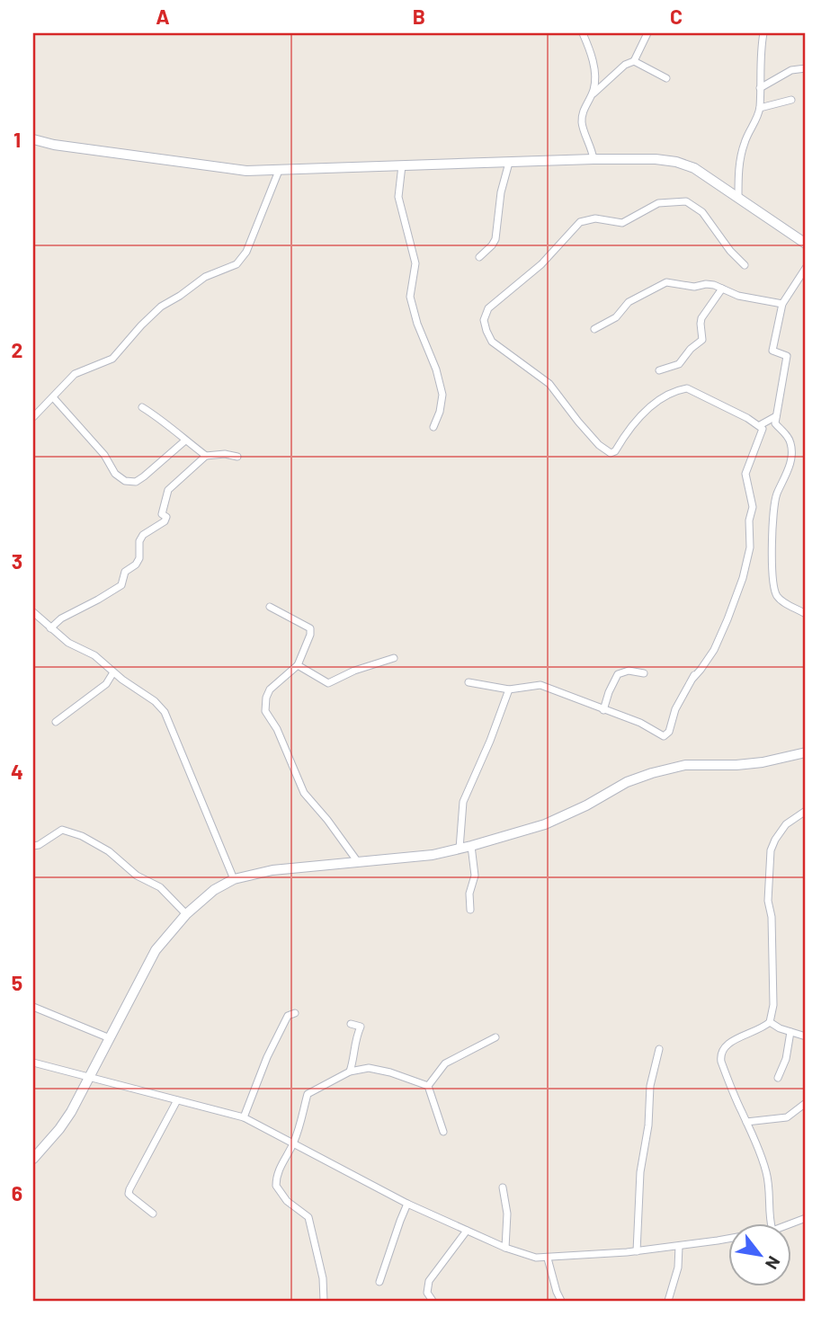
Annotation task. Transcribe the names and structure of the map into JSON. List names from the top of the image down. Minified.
{"north":"bottom right","grid":{"columns":["A","B","C"],"rows":["1","2","3","4","5","6"]}}
